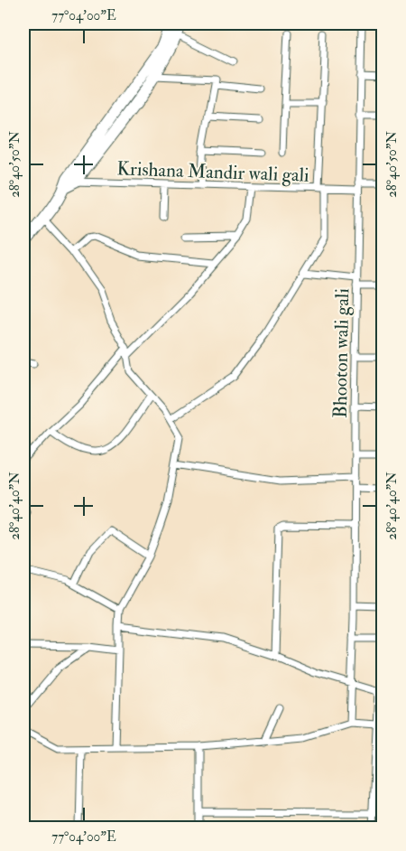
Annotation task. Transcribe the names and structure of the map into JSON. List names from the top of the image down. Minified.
{"streets":{"street":["Krishana Mandir wali gali","Bhooton wali gali"]},"crossings":[["Krishana Mandir wali gali","Bhooton wali gali"]],"coordinates":["77°04'00\"E","28°40'50\"N","28°40'40\"N"]}
